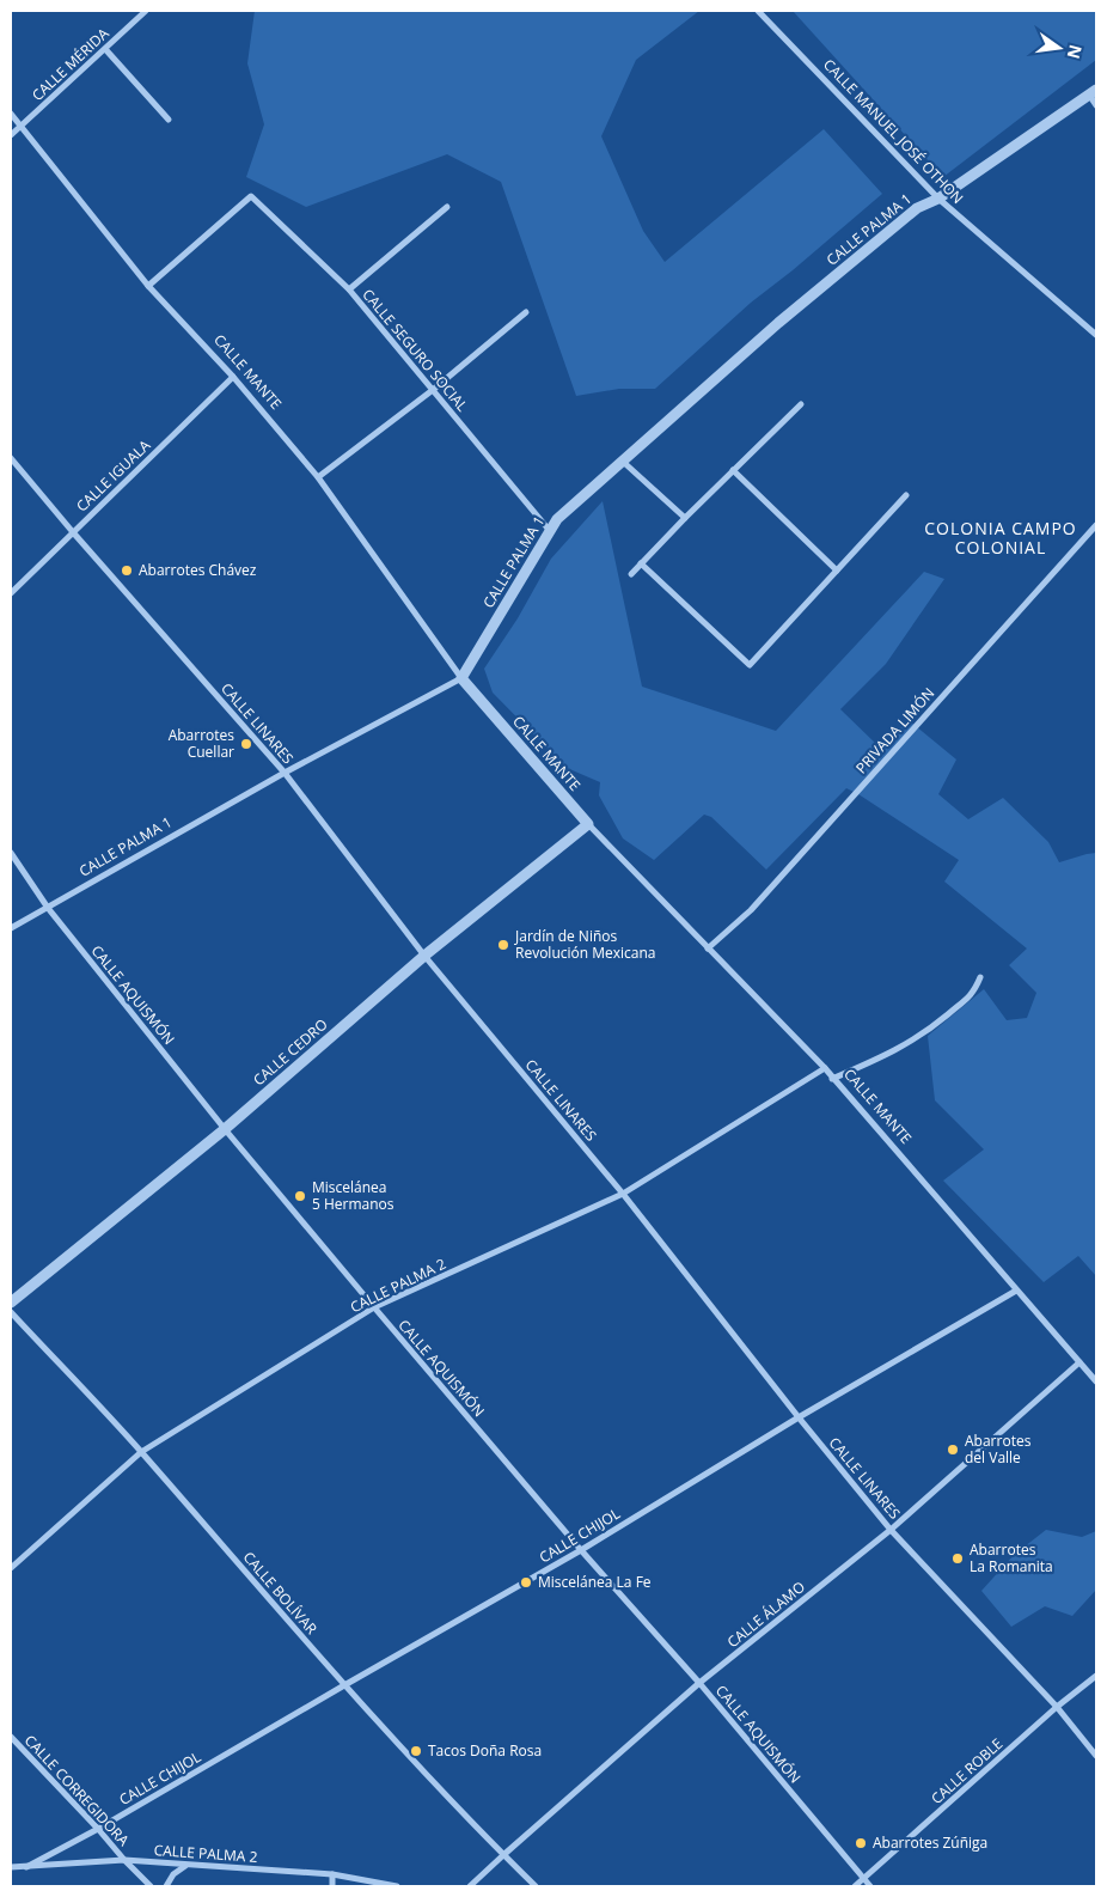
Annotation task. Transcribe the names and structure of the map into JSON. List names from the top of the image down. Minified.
{"streets":{"street":["CALLE MÉRIDA","CALLE MANUEL JOSÉ OTHON","CALLE PALMA 1","CALLE SEGURO SOCIAL","CALLE MANTE","CALLE IGUALA","CALLE LINARES","PRIVADA LIMÓN","CALLE AQUISMÓN","CALLE CEDRO","CALLE PALMA 2","CALLE CHIJOL","CALLE BOLÍVAR","CALLE ÁLAMO","CALLE ROBLE","CALLE CORREGIDORA"]},"crossings":[["CALLE MÉRIDA","CALLE MANTE"],["CALLE MANUEL JOSÉ OTHON","CALLE PALMA 1"],["CALLE PALMA 1","CALLE SEGURO SOCIAL"],["CALLE PALMA 1","CALLE MANTE"],["CALLE PALMA 1","CALLE LINARES"],["CALLE PALMA 1","CALLE AQUISMÓN"],["CALLE SEGURO SOCIAL","CALLE MANTE"],["CALLE MANTE","CALLE IGUALA"],["CALLE MANTE","PRIVADA LIMÓN"],["CALLE MANTE","CALLE CEDRO"],["CALLE MANTE","CALLE PALMA 2"],["CALLE MANTE","CALLE CHIJOL"],["CALLE MANTE","CALLE ÁLAMO"],["CALLE IGUALA","CALLE LINARES"],["CALLE LINARES","CALLE CEDRO"],["CALLE LINARES","CALLE PALMA 2"],["CALLE LINARES","CALLE CHIJOL"],["CALLE LINARES","CALLE ÁLAMO"],["CALLE LINARES","CALLE ROBLE"],["CALLE AQUISMÓN","CALLE CEDRO"],["CALLE AQUISMÓN","CALLE PALMA 2"],["CALLE AQUISMÓN","CALLE CHIJOL"],["CALLE AQUISMÓN","CALLE ÁLAMO"],["CALLE AQUISMÓN","CALLE ROBLE"],["CALLE PALMA 2","CALLE CHIJOL"],["CALLE PALMA 2","CALLE BOLÍVAR"],["CALLE PALMA 2","CALLE CORREGIDORA"],["CALLE CHIJOL","CALLE BOLÍVAR"],["CALLE CHIJOL","CALLE CORREGIDORA"],["CALLE BOLÍVAR","CALLE ÁLAMO"]],"districts":["COLONIA CAMPO COLONIAL"],"places":["Abarrotes Chávez","Abarrotes Cuellar","Jardín de Niños Revolución Mexicana","Miscelánea 5 Hermanos","Abarrotes del Valle","Abarrotes La Romanita","Miscelánea La Fe","Tacos Doña Rosa","Abarrotes Zúñiga"],"north":"right"}
